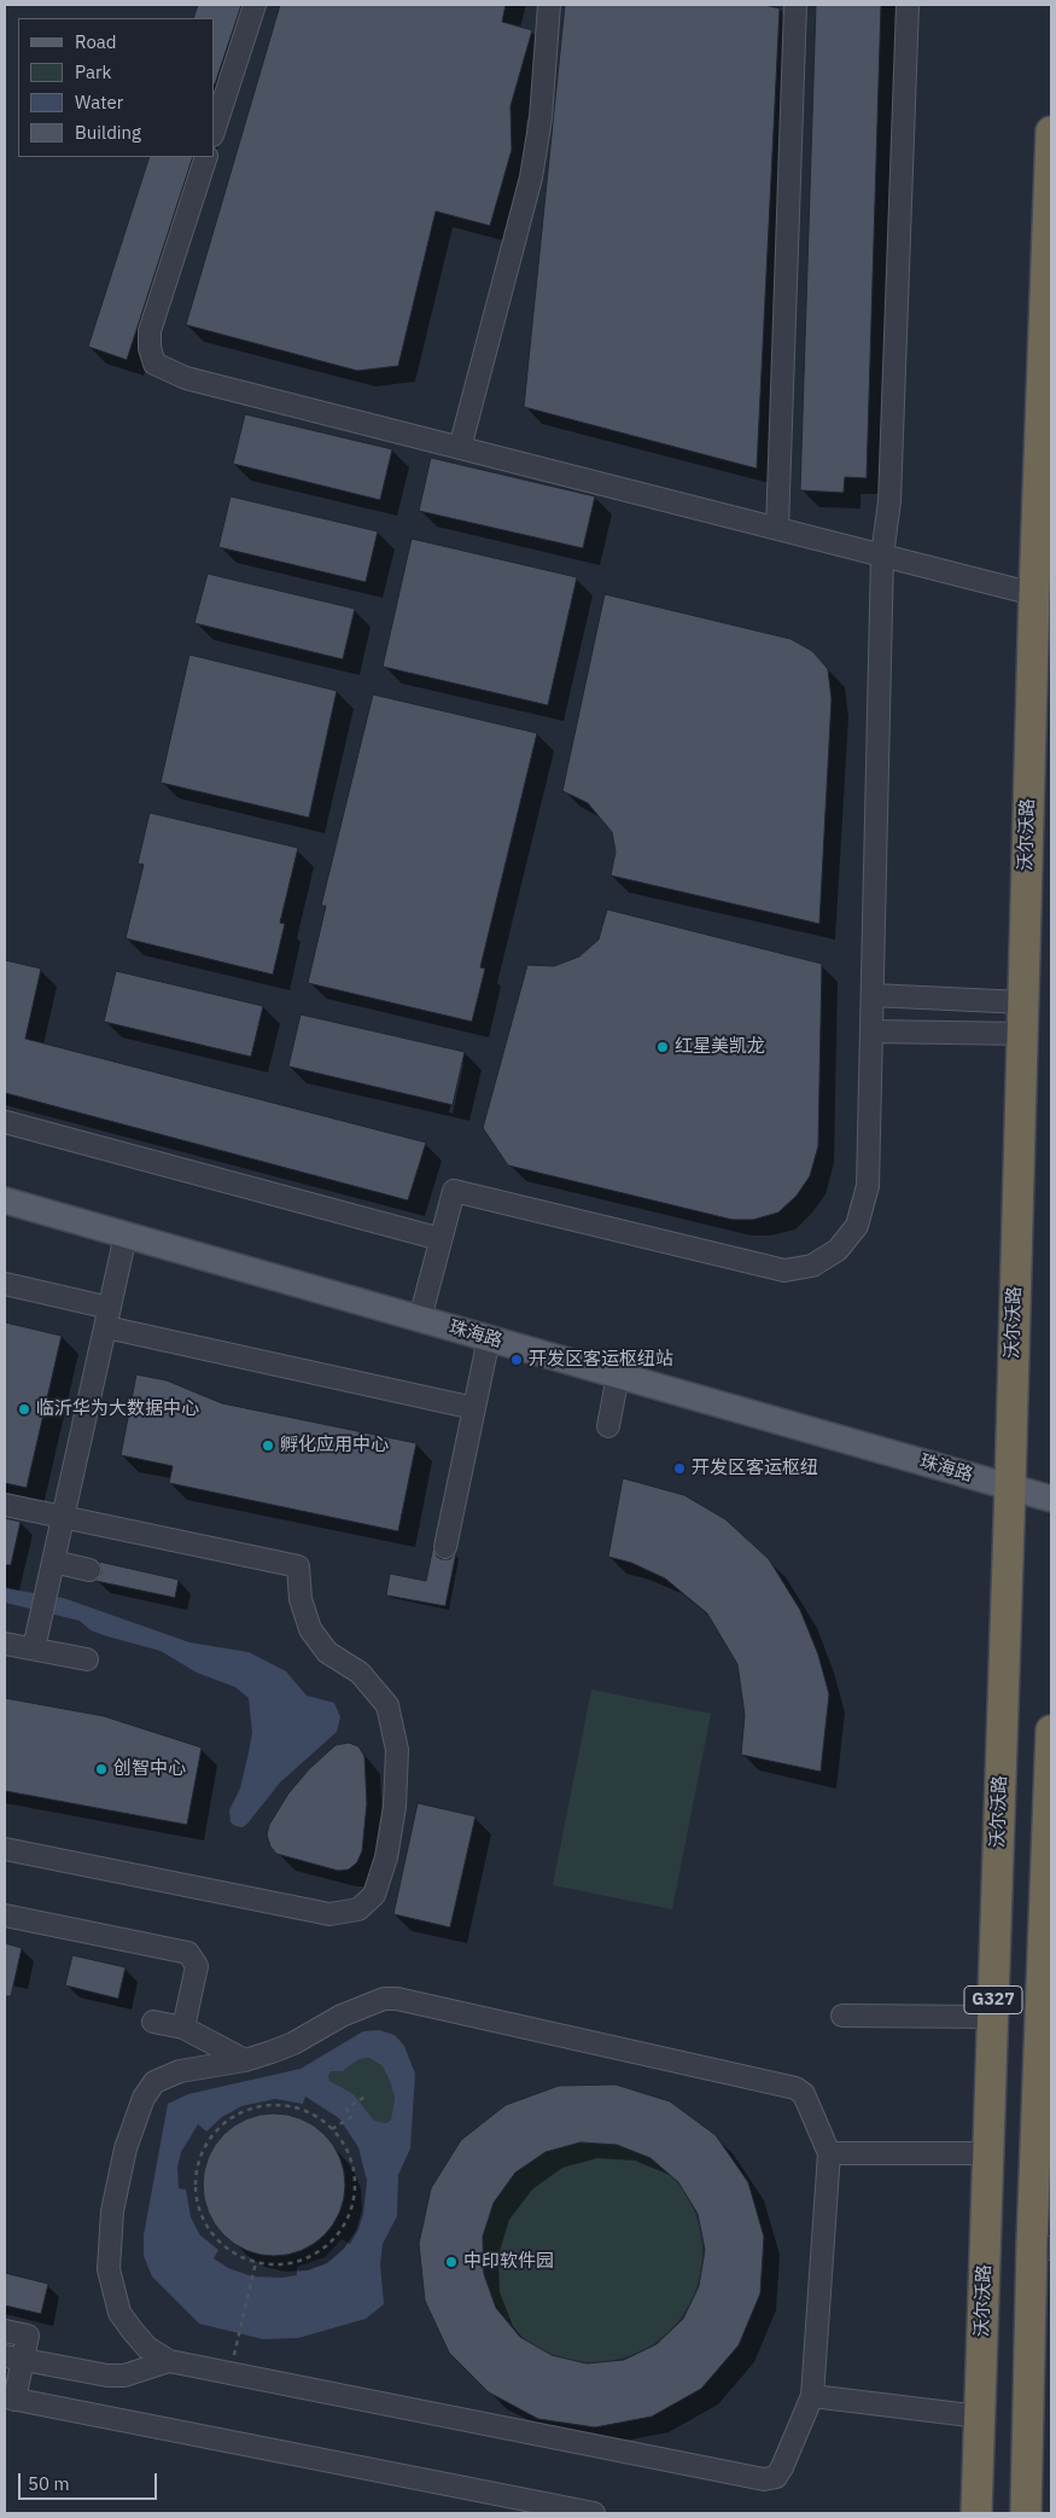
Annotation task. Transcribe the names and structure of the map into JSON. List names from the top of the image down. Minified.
{"streets":{"highway":["沃尔沃路","G327"],"main road":["珠海路"]},"crossings":[["沃尔沃路","珠海路"]],"places":["红星美凯龙","开发区客运枢纽站","临沂华为大数据中心","孵化应用中心","开发区客运枢纽","创智中心","中印软件园"],"legend":["Road","Park","Water","Building"],"scale_bar":"50 m"}
